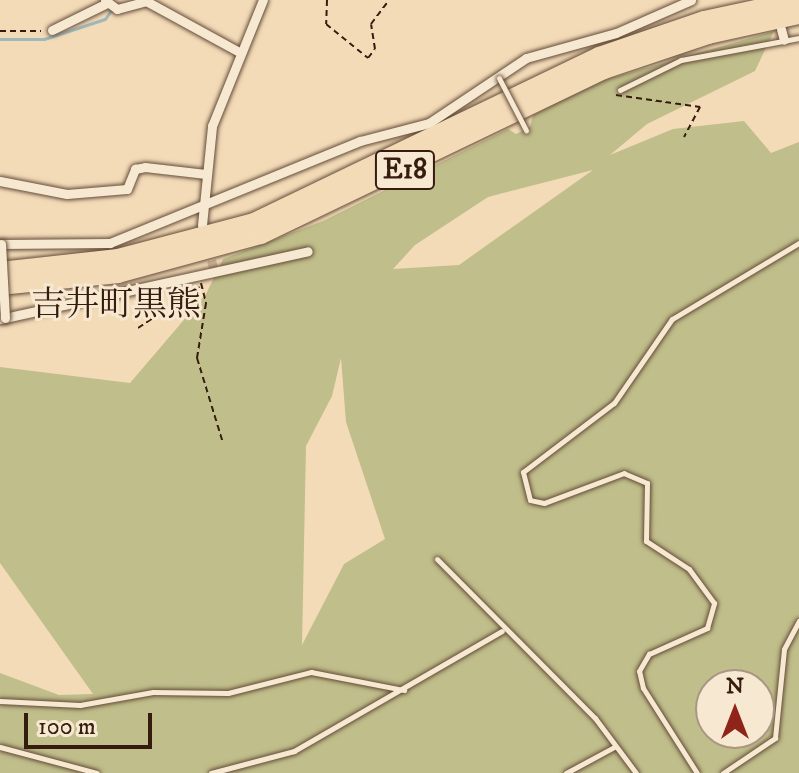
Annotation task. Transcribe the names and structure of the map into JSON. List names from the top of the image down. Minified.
{"streets":{"highway":["E18"]},"districts":["吉井町黒熊"],"scale_bar":"100 m","north":"top"}
